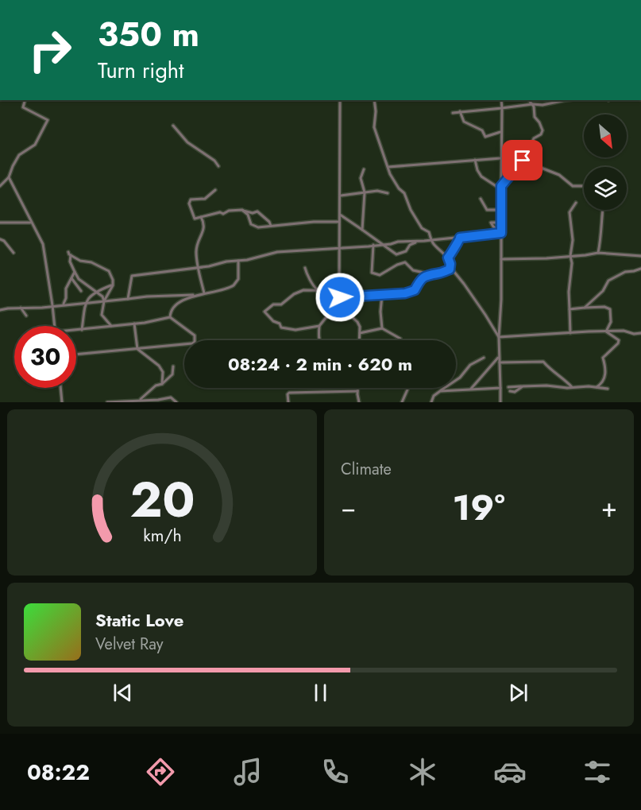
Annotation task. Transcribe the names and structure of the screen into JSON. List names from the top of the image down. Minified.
{"north":"bottom right","page":{"turn":["350 m","Turn right"],"limit":"30","trip":"08:24 · 2 min · 620 m","tile":"Climate","heat":["−","19°","+"],"song":["Static Love","Velvet Ray"],"tabs":"08:22","gauge":["20","km/h"]}}
